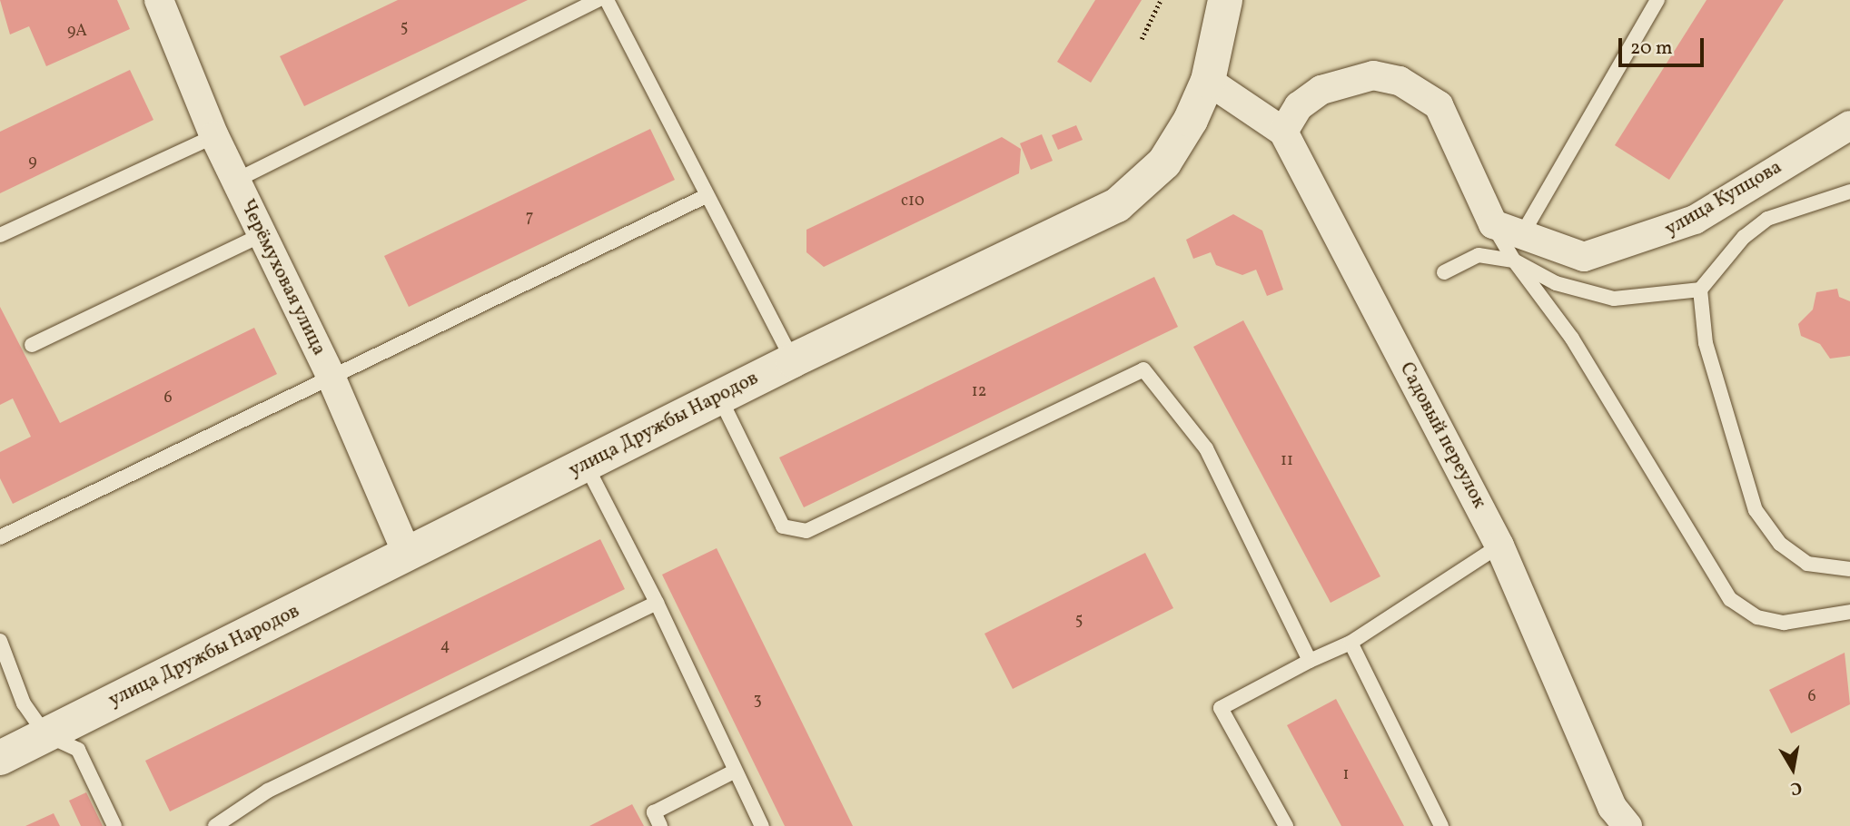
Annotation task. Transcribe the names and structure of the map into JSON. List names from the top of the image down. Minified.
{"streets":{"street":["улица Купцова","Черёмуховая улица","улица Дружбы Народов","Садовый переулок"]},"crossings":[["улица Купцова","Садовый переулок"],["Черёмуховая улица","улица Дружбы Народов"],["улица Дружбы Народов","Садовый переулок"]],"house_numbers":["5","9А","9","с10","7","12","6","11","5","4","6","3","1"],"scale_bar":"20 m","north":"bottom"}
